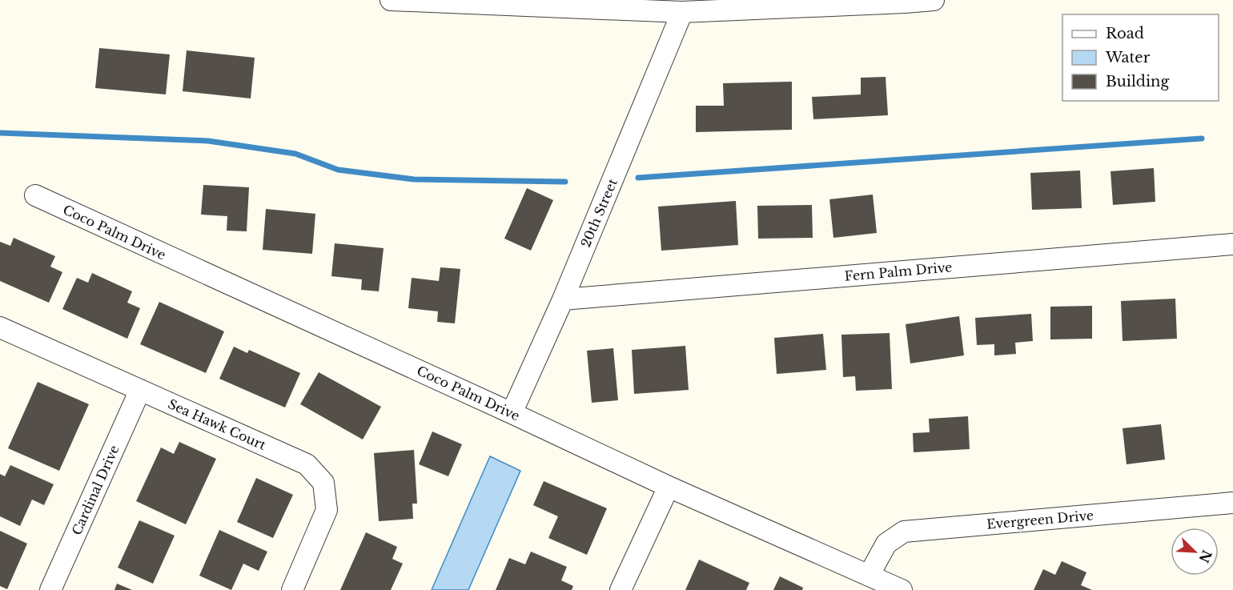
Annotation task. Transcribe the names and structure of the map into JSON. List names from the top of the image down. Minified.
{"streets":{"street":["20th Street","Coco Palm Drive","Fern Palm Drive","Sea Hawk Court","Cardinal Drive","Evergreen Drive"]},"crossings":[["20th Street","Coco Palm Drive"],["20th Street","Fern Palm Drive"],["Coco Palm Drive","Evergreen Drive"],["Sea Hawk Court","Cardinal Drive"]],"legend":["Road","Water","Building"],"north":"bottom right"}
